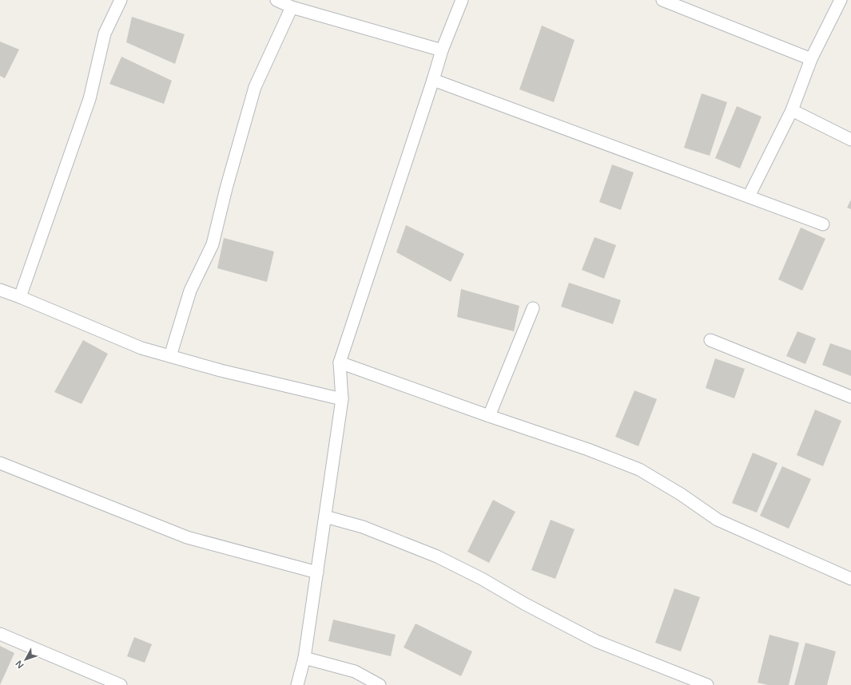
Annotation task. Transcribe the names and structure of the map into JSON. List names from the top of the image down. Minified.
{"north":"bottom left"}
